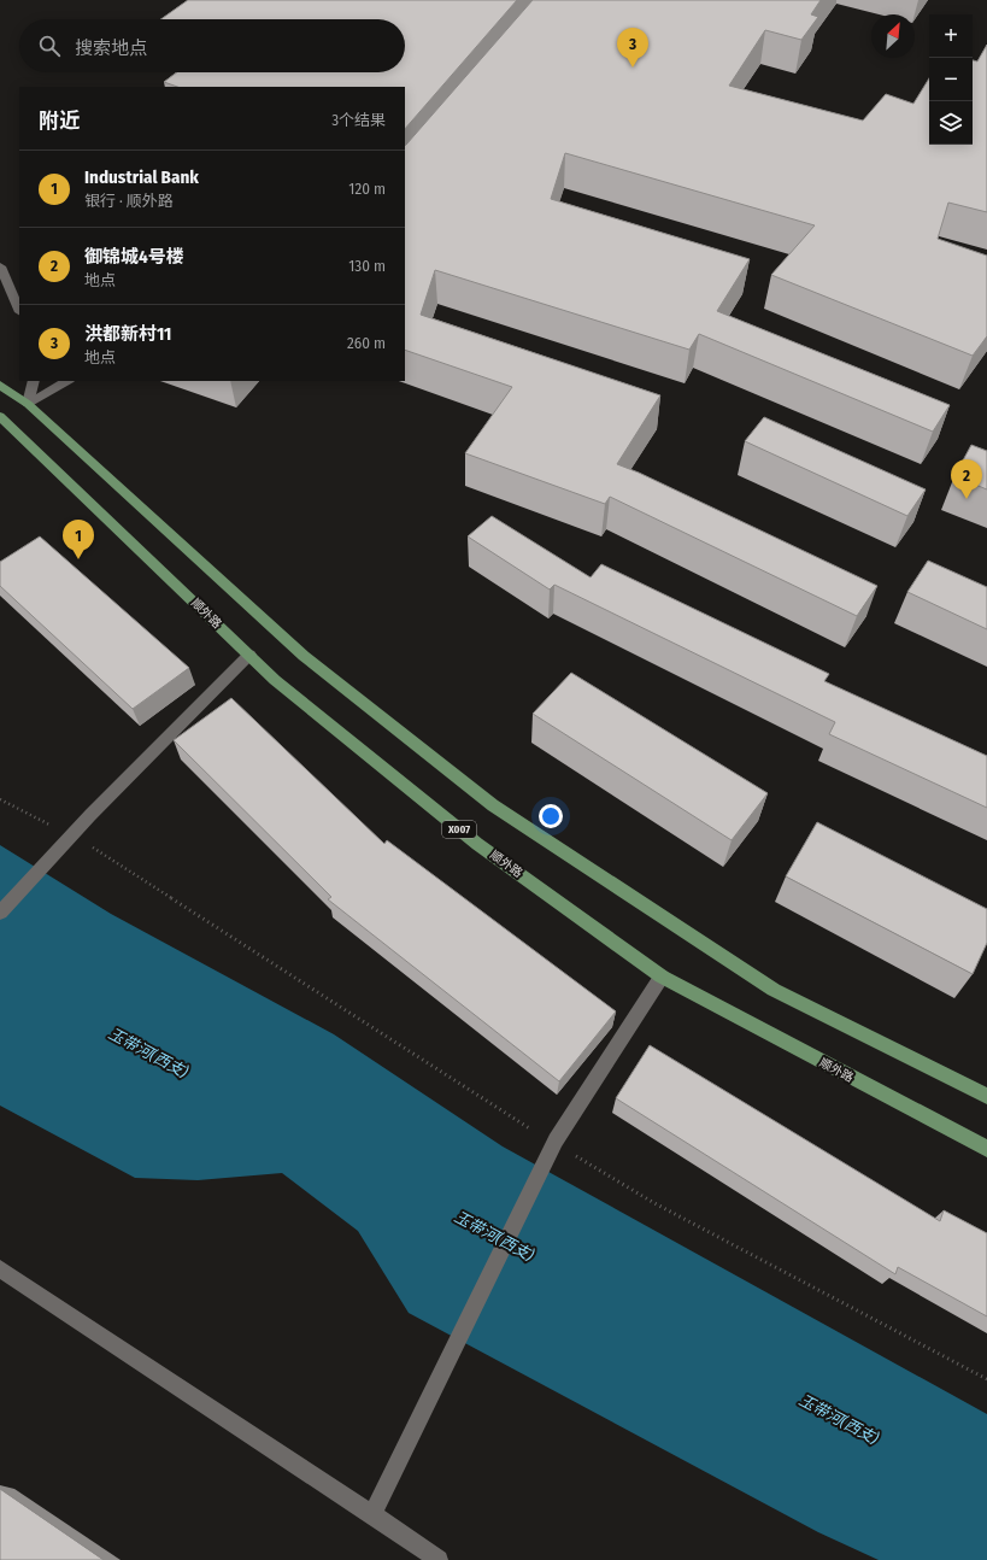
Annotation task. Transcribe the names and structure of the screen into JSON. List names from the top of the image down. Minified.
{"streets":{"main road":["顺外路","X007"]},"water":["玉带河(西支)"],"north":"top right","page":{"map_buttons":["+","−"],"search":"搜索地点","pins":["3","2","1"],"heading":["附近","3个结果"],"list":[{"mark":"1","name":"Industrial Bank","note":"银行 · 顺外路","value":"120 m"},{"mark":"2","name":"御锦城4号楼","note":"地点","value":"130 m"},{"mark":"3","name":"洪都新村11","note":"地点","value":"260 m"}]}}
